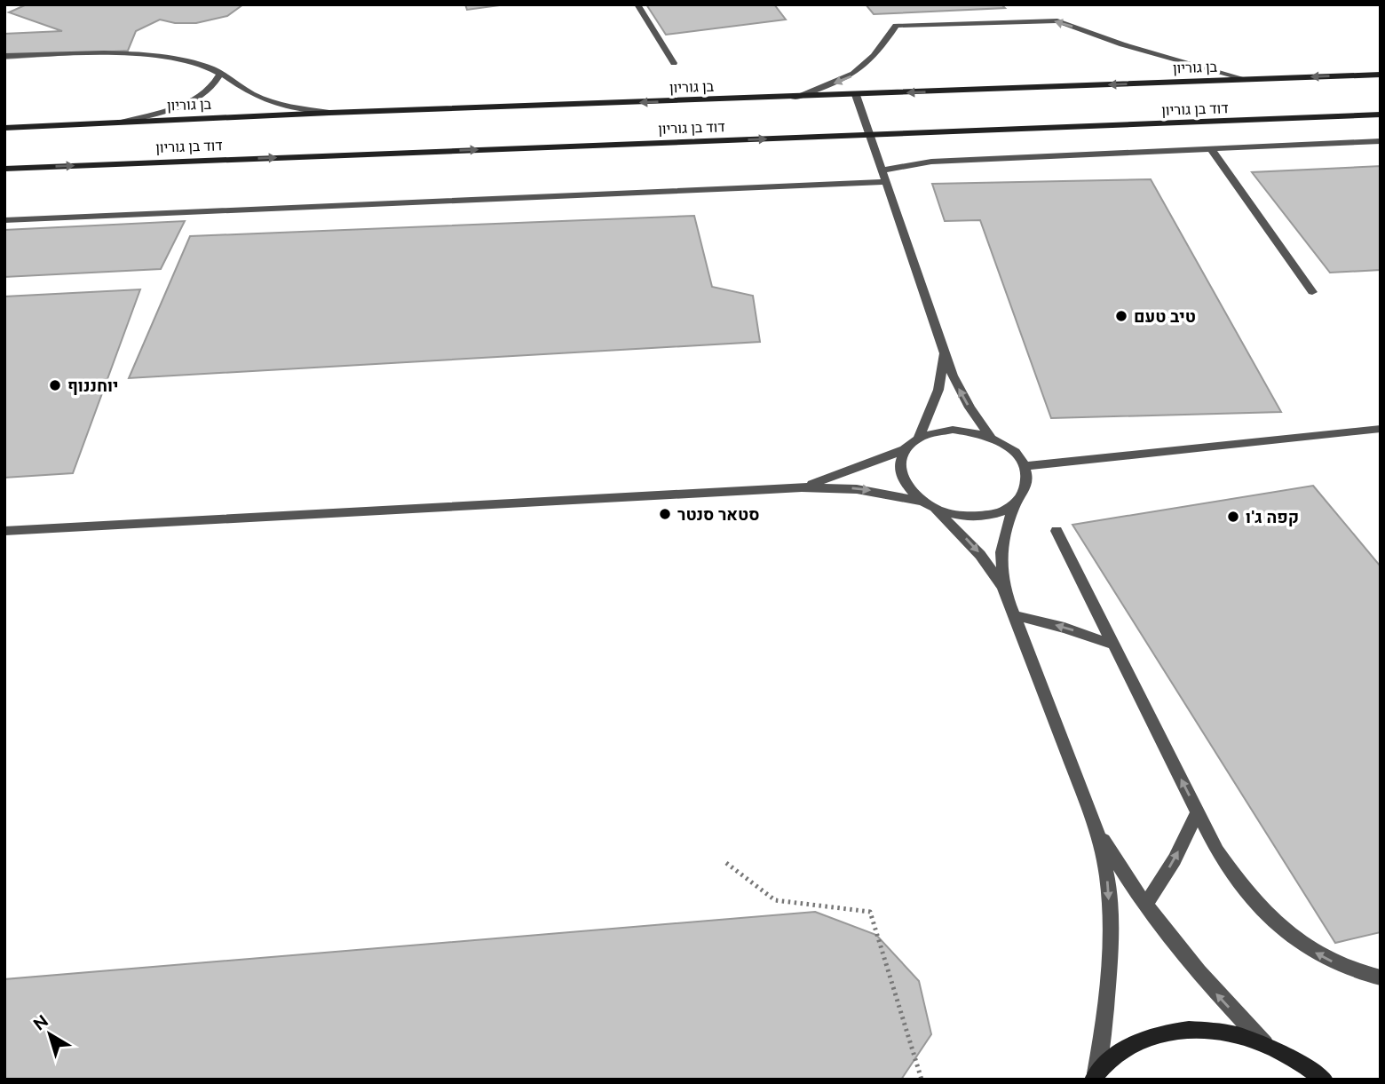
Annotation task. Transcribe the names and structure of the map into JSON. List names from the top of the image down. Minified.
{"streets":{"main road":["בן גוריון","דוד בן גוריון"]},"one_way":["בן גוריון","דוד בן גוריון"],"places":["טיב טעם","יוחננוף","סטאר סנטר","קפה ג'ו"],"north":"top left"}
